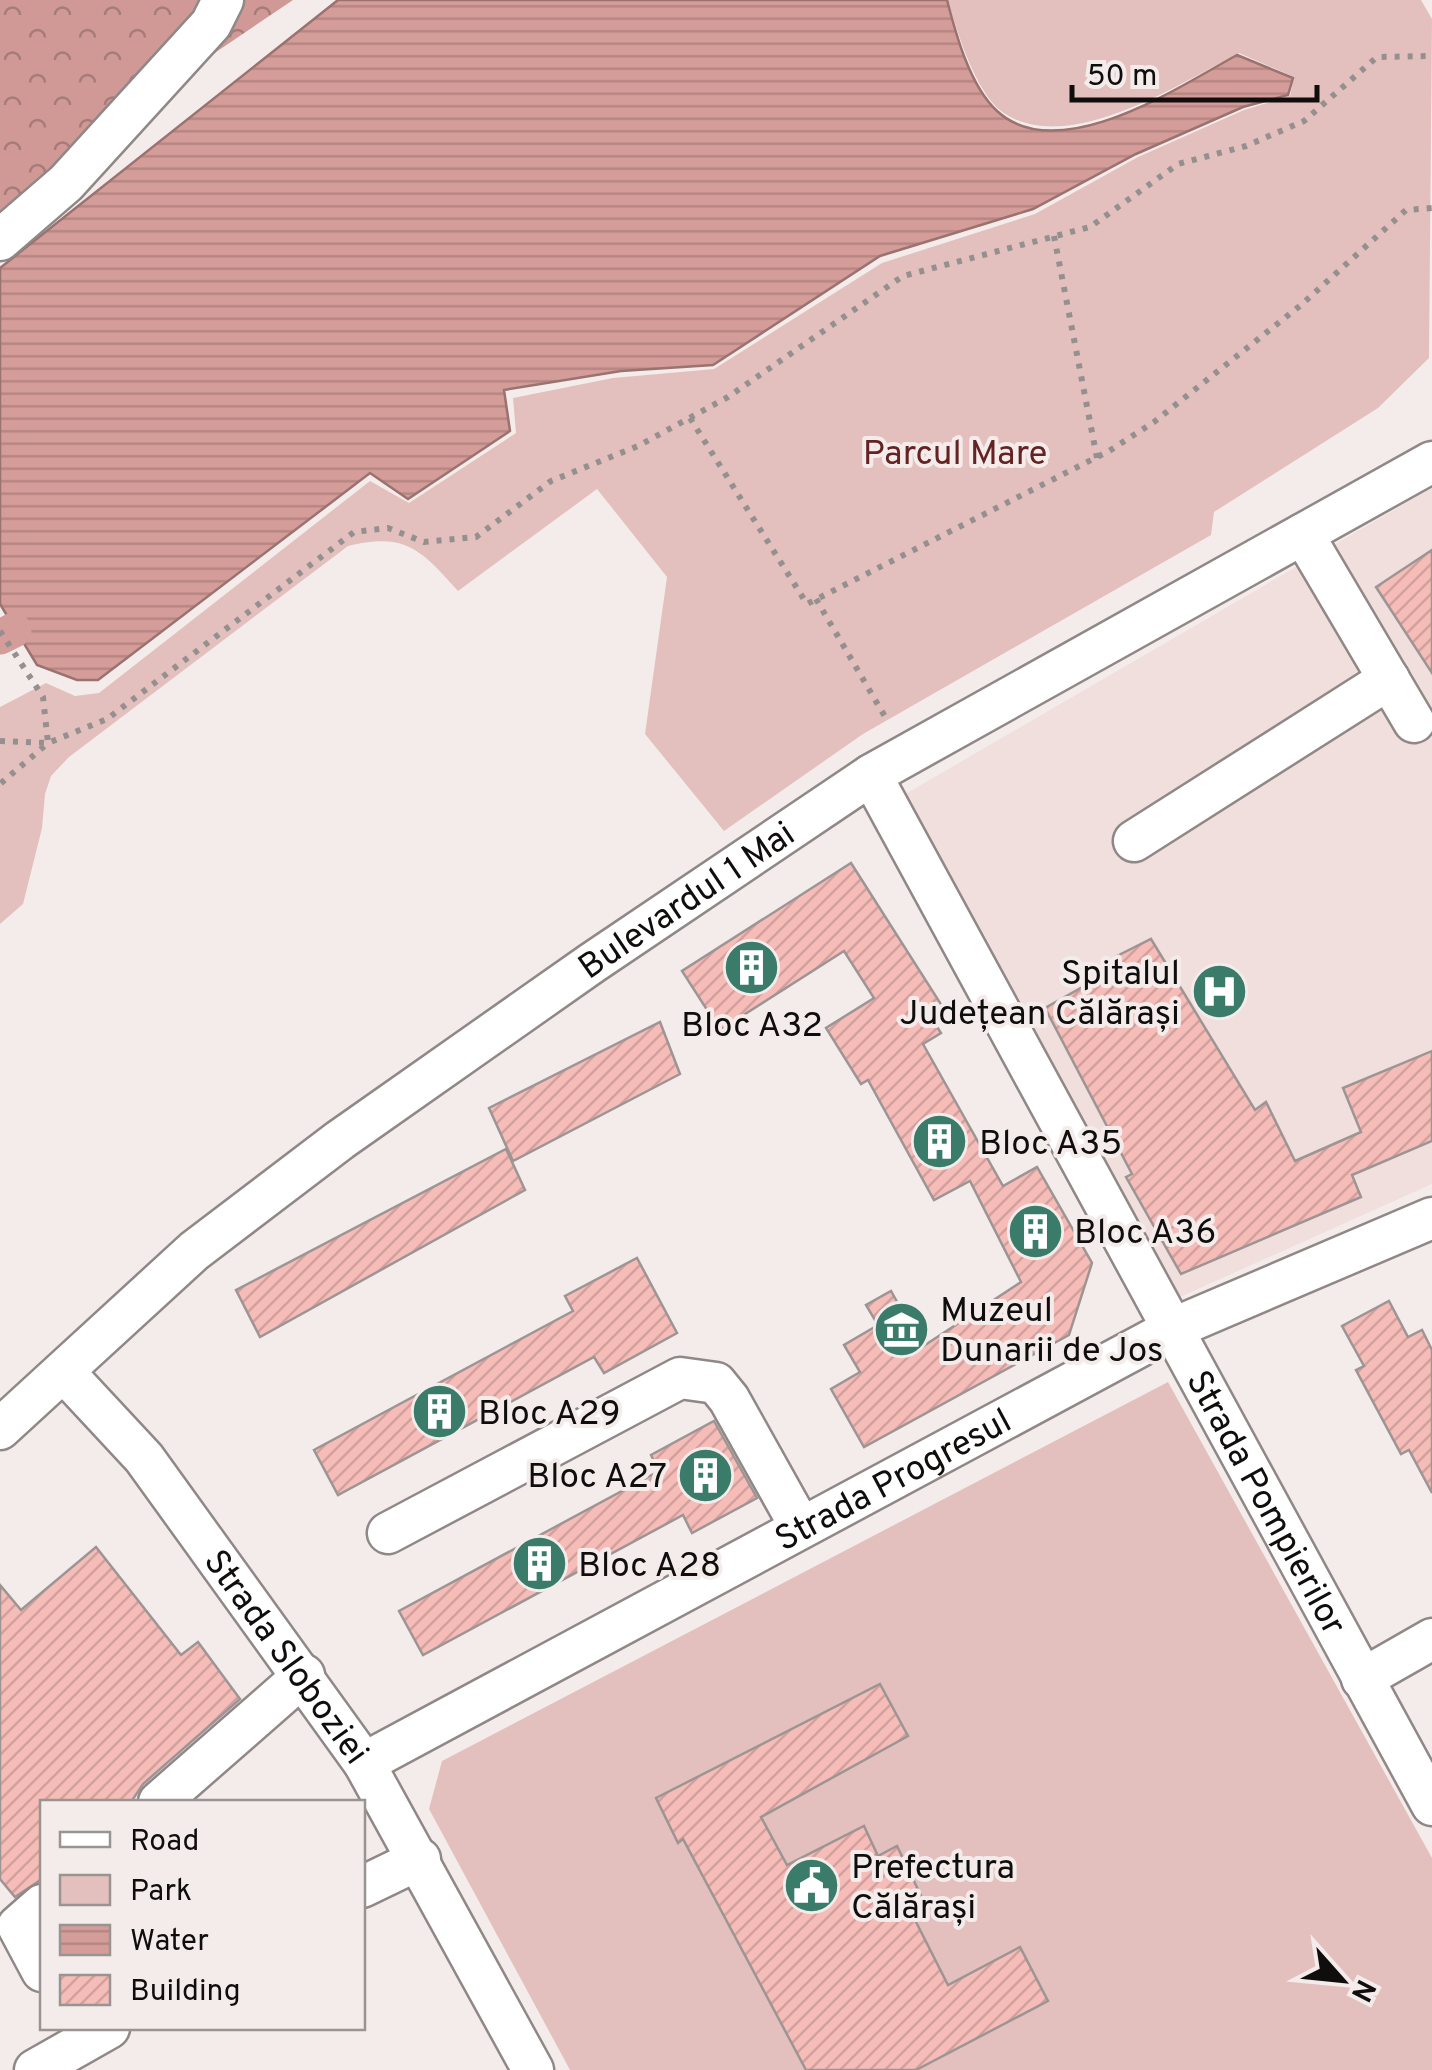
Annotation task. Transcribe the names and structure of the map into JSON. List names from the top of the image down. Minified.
{"streets":{"street":["Bulevardul 1 Mai","Strada Progresul","Strada Pompierilor","Strada Sloboziei"]},"crossings":[["Bulevardul 1 Mai","Strada Pompierilor"],["Bulevardul 1 Mai","Strada Sloboziei"],["Strada Progresul","Strada Pompierilor"],["Strada Progresul","Strada Sloboziei"]],"parks":["Parcul Mare"],"places":{"building":["Bloc A32","Bloc A35","Bloc A36","Bloc A29","Bloc A27","Bloc A28"],"hospital":["Spitalul Județean Călărași"],"museum":["Muzeul Dunarii de Jos"],"public building":["Prefectura Călărași"]},"legend":["Road","Park","Water","Building"],"scale_bar":"50 m","north":"bottom right"}
